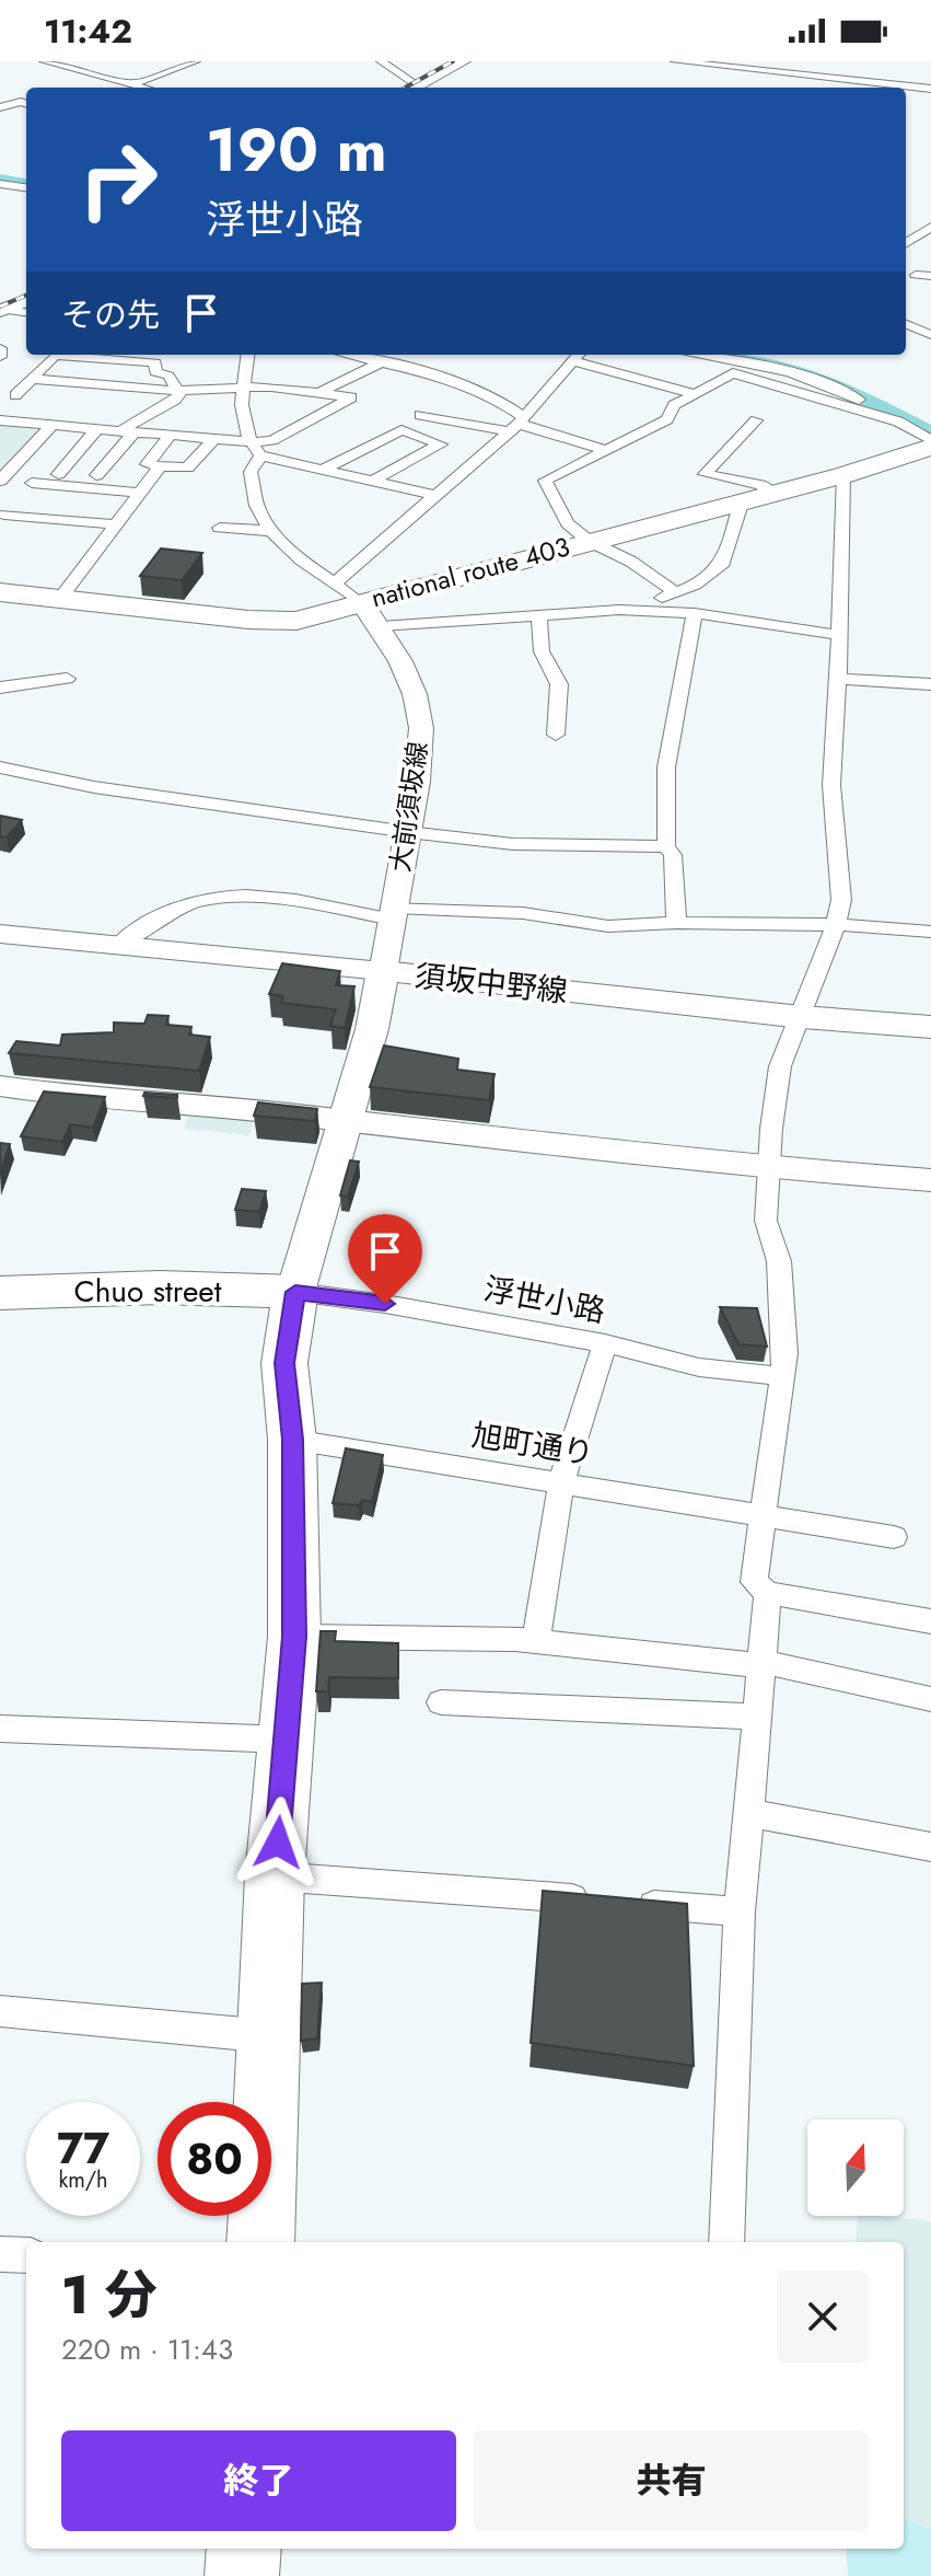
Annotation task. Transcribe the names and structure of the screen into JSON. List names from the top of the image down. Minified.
{"streets":{"highway":["national route 403","Chuo street"],"main road":["大前須坂線","須坂中野線"],"street":["浮世小路","旭町通り"]},"crossings":[["national route 403","大前須坂線"],["大前須坂線","須坂中野線"],["須坂中野線","Chuo street"],["須坂中野線","浮世小路"],["Chuo street","浮世小路"]],"north":"top","page":{"status":"11:42","turn":["190 m","浮世小路"],"then":"その先","speed":"77 km/h","limit":"80","heading":["1 分","220 m · 11:43"],"buttons":["終了","共有"]}}
